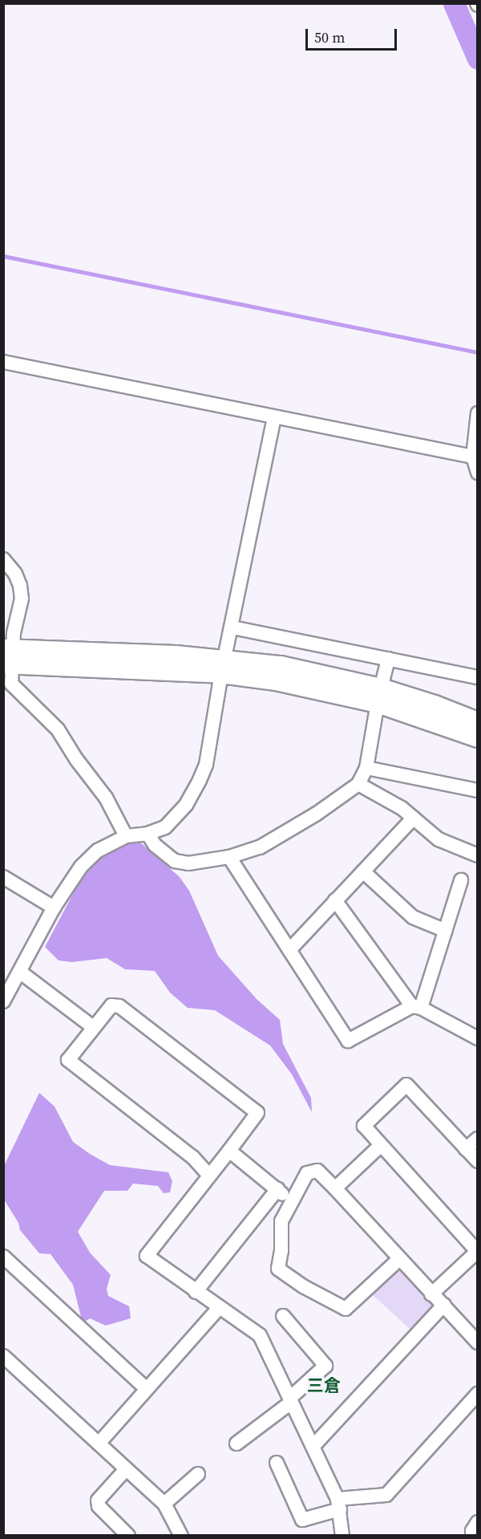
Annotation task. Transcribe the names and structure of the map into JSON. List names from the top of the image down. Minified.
{"districts":["三倉"],"scale_bar":"50 m"}
